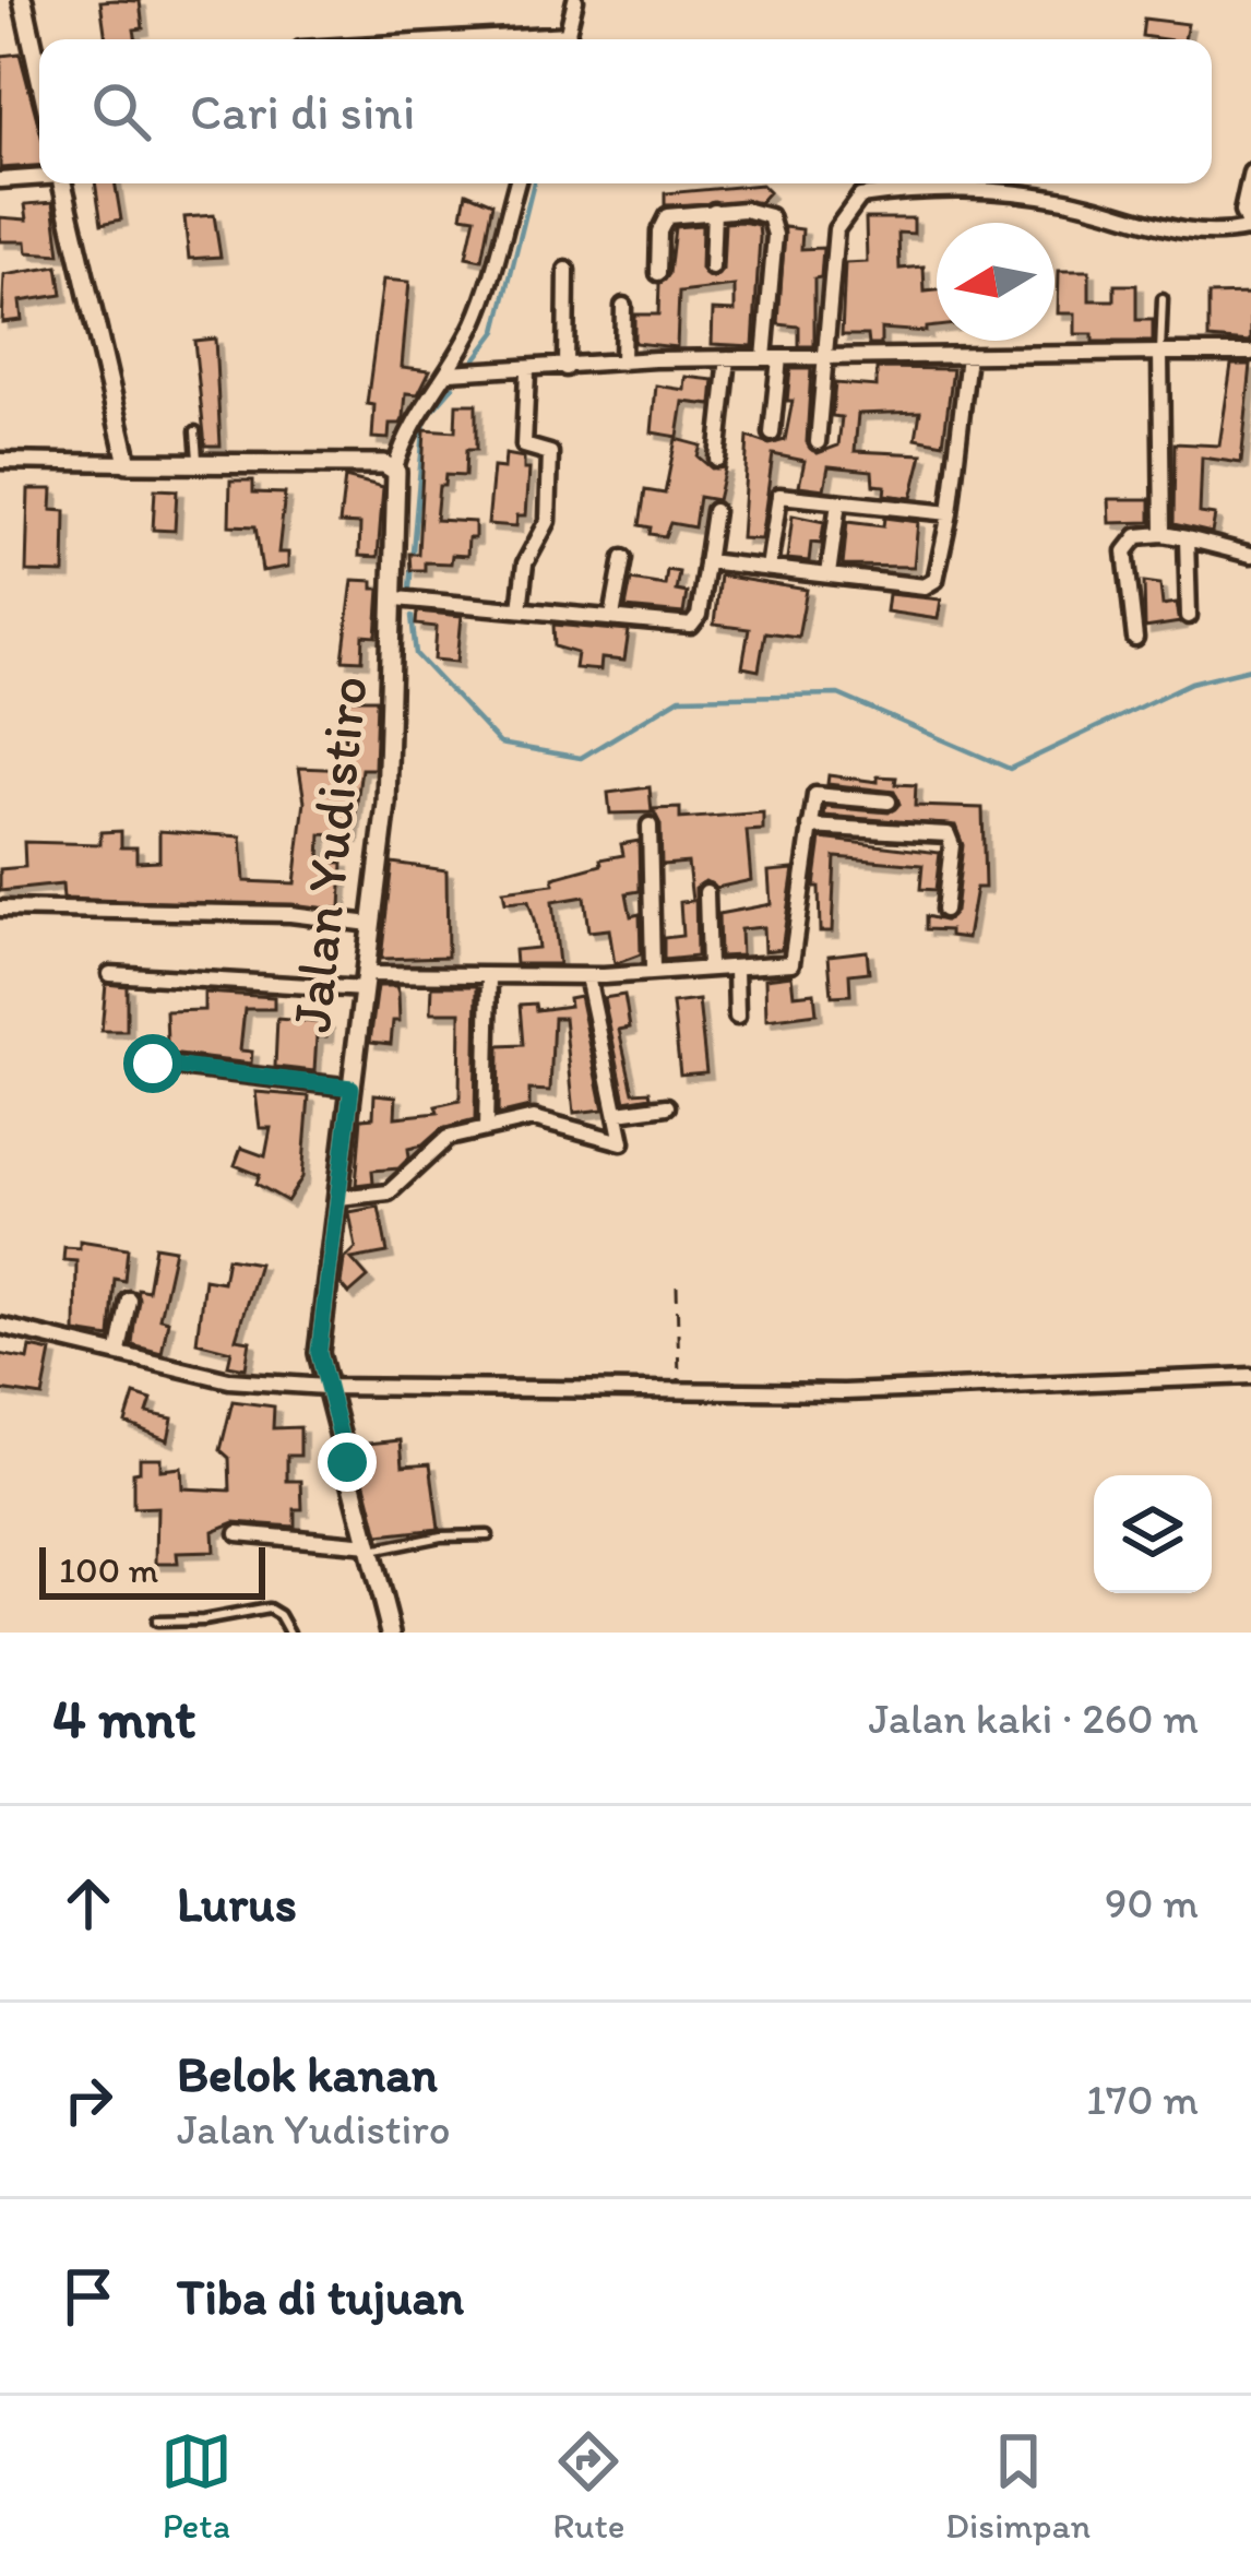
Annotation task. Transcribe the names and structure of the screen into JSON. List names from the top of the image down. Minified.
{"streets":{"street":["Jalan Yudistiro"]},"scale_bar":"100 m","north":"left","page":{"search":"Cari di sini","scale":"100 m","heading":["4 mnt","Jalan kaki · 260 m"],"list":[["Lurus","90 m"],["Belok kanan","Jalan Yudistiro","170 m"],"Tiba di tujuan"],"nav":["Peta","Rute","Disimpan"]}}
